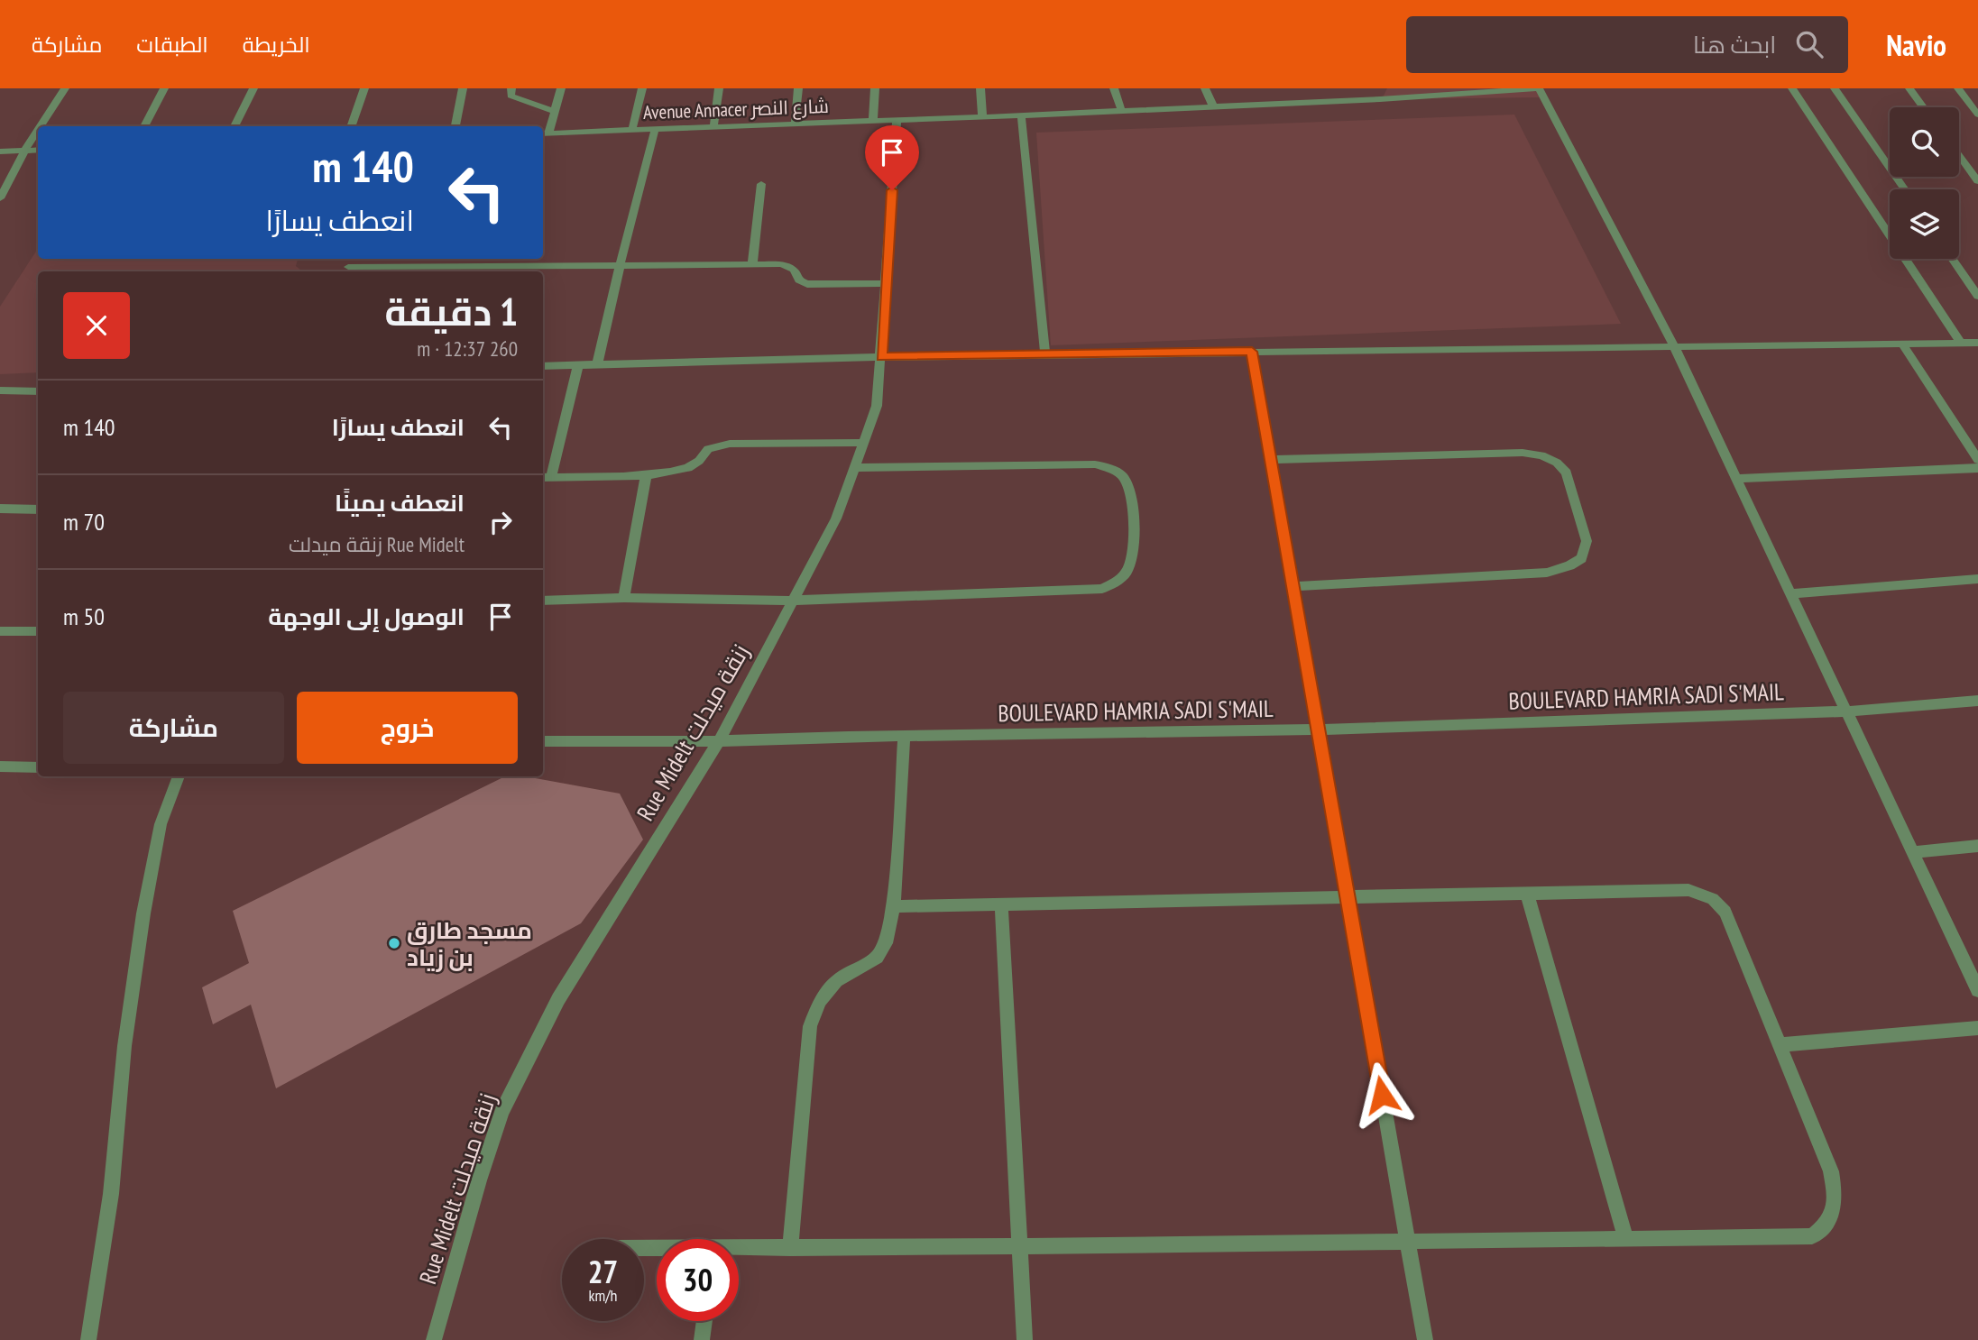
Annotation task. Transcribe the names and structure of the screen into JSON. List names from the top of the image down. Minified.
{"streets":{"street":["Avenue Annacer شارع النصر","BOULEVARD HAMRIA SADI S'MAIL","Rue Midelt زنقة ميدلت"]},"crossings":[["Avenue Annacer شارع النصر","Rue Midelt زنقة ميدلت"],["BOULEVARD HAMRIA SADI S'MAIL","Rue Midelt زنقة ميدلت"]],"places":["مسجد طارق بن زياد"],"page":{"header":"Navio","search":"ابحث هنا","nav":["الخريطة","الطبقات","مشاركة"],"turn":["140 m","انعطف يسارًا"],"heading":["1 دقيقة","260 m · 12:37"],"list":[{"name":"انعطف يسارًا","value":"140 m"},{"name":"انعطف يمينًا","note":"Rue Midelt زنقة ميدلت","value":"70 m"},{"name":"الوصول إلى الوجهة","value":"50 m"}],"buttons":["خروج","مشاركة"],"speed":"27 km/h","limit":"30"}}
